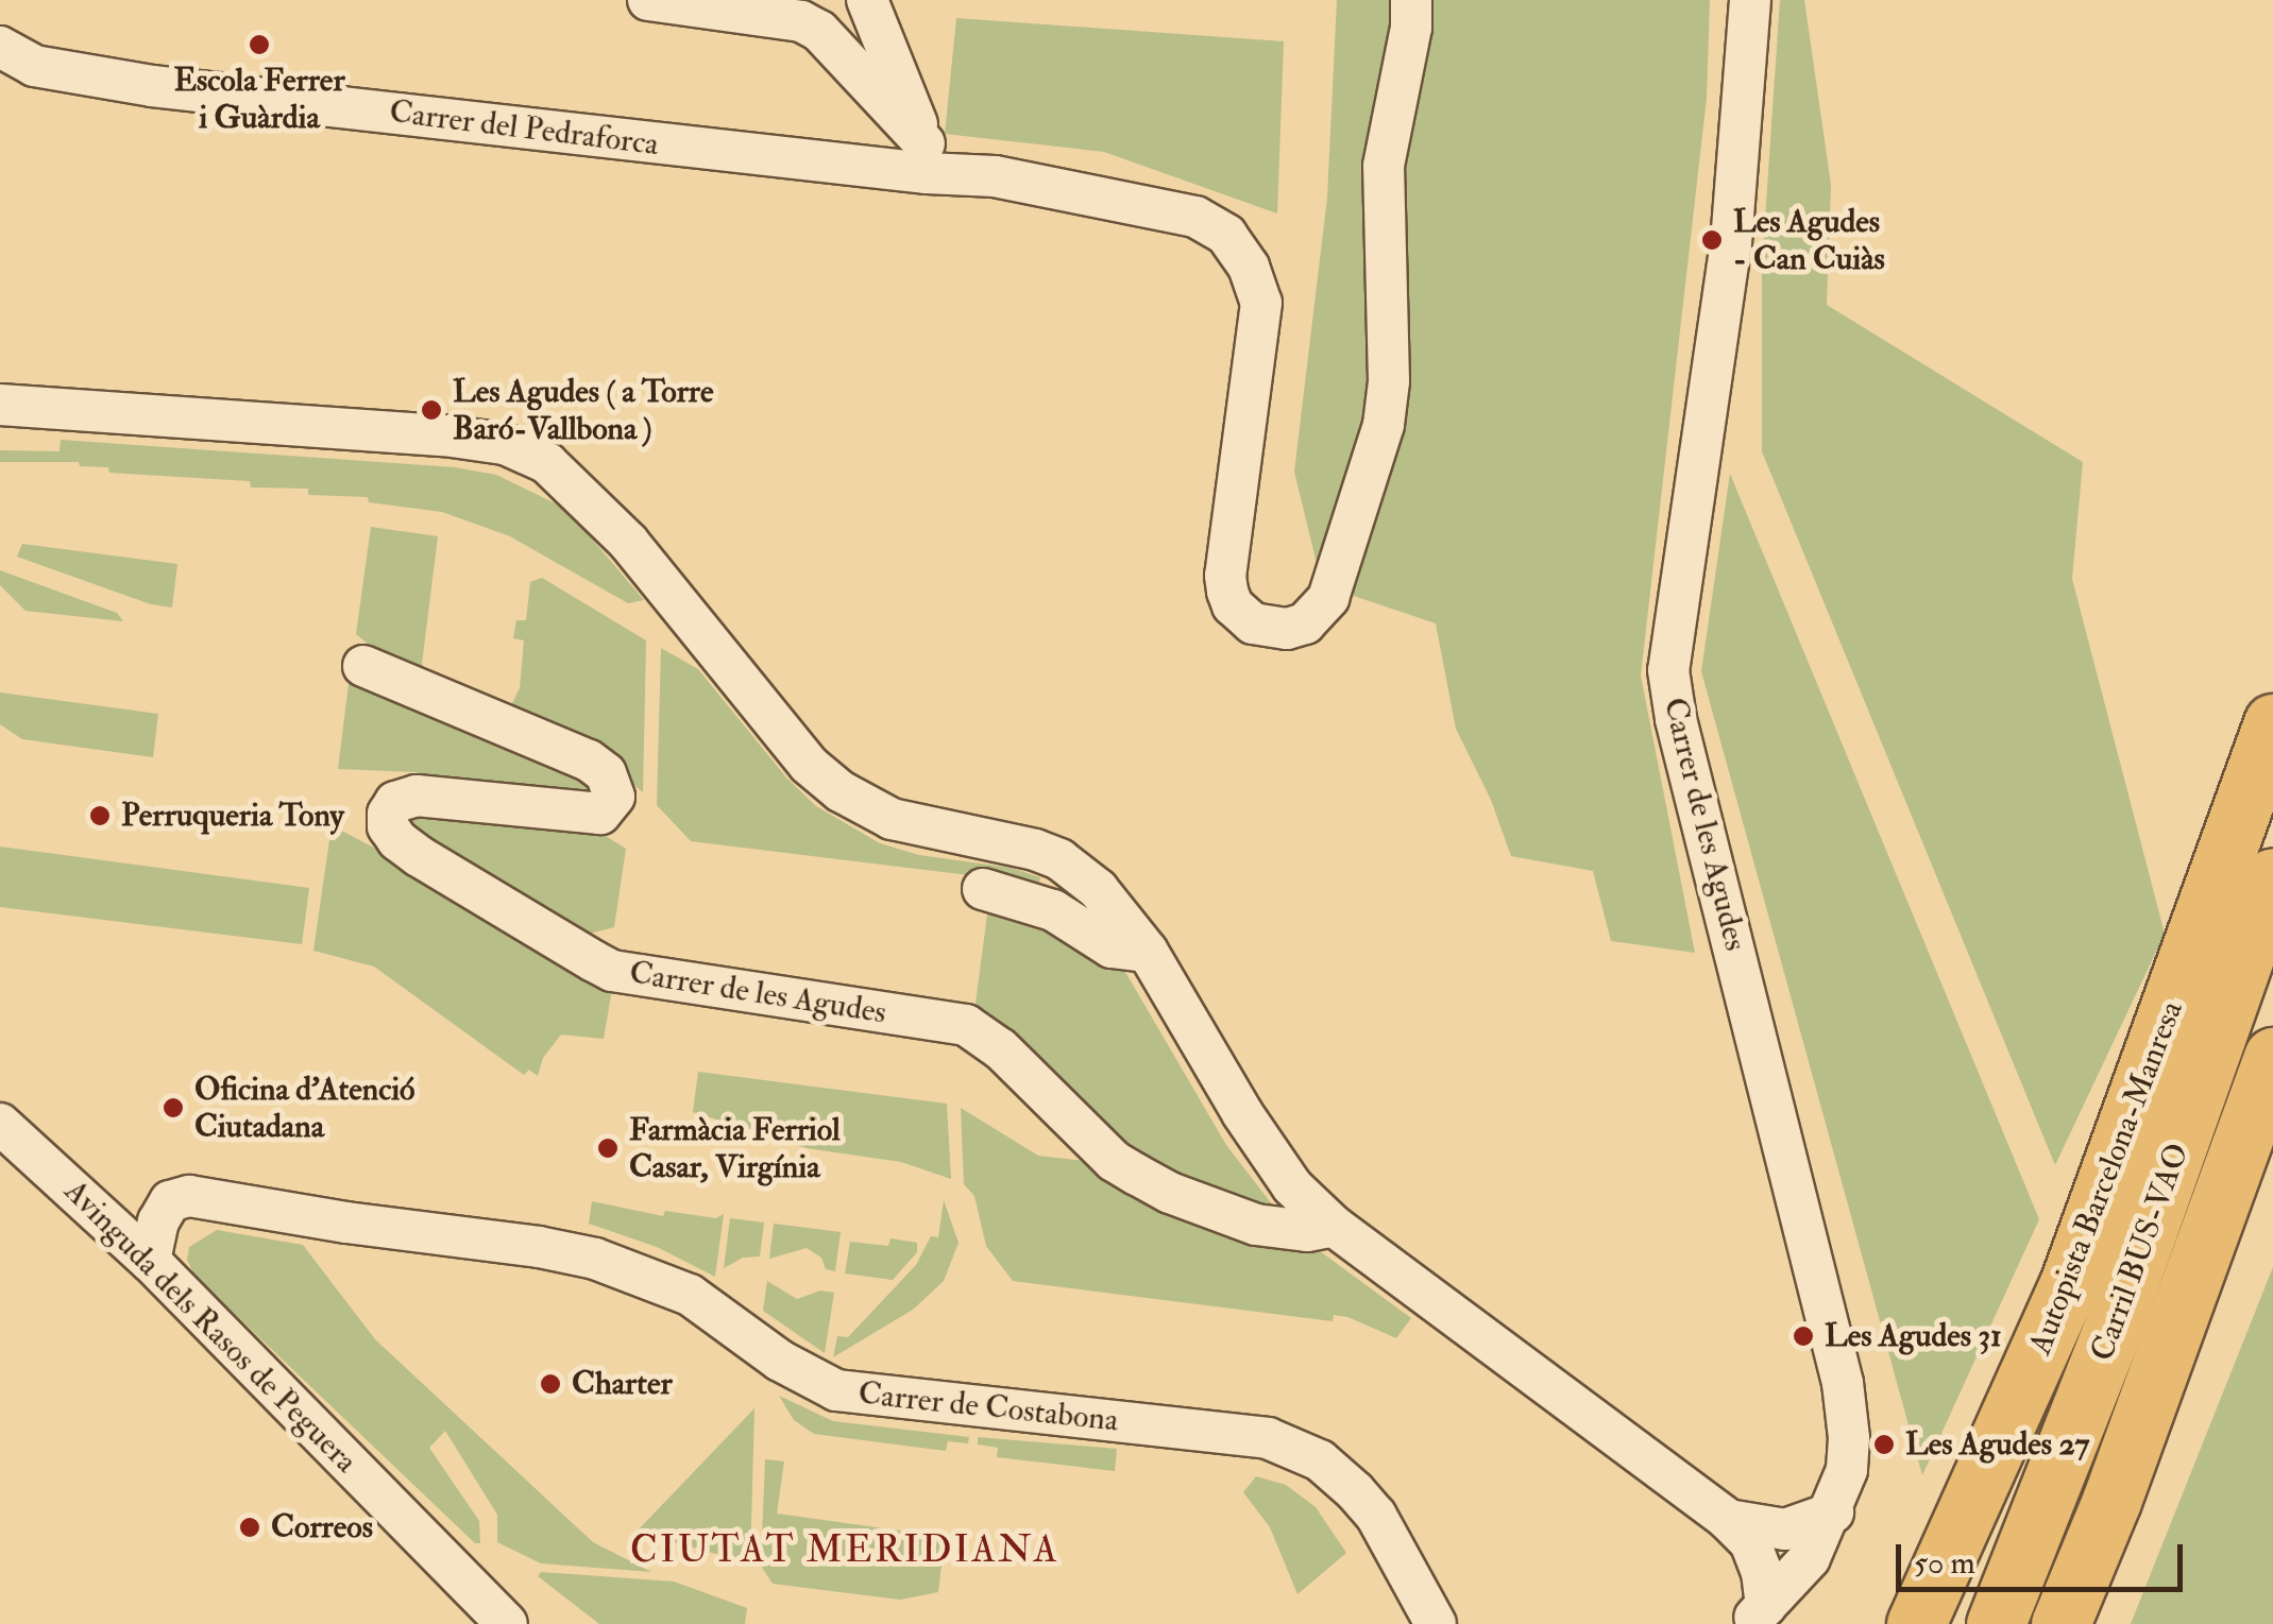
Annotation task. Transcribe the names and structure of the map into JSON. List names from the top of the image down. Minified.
{"streets":{"highway":["Autopista Barcelona-Manresa","Carril BUS-VAO"],"street":["Carrer del Pedraforca","Carrer de les Agudes","Avinguda dels Rasos de Peguera","Carrer de Costabona"]},"crossings":[["Avinguda dels Rasos de Peguera","Carrer de Costabona"]],"districts":["CIUTAT MERIDIANA"],"places":["Escola Ferrer i Guàrdia","Les Agudes - Can Cuiàs","Les Agudes ( a Torre Baró-Vallbona )","Perruqueria Tony","Oficina d'Atenció Ciutadana","Farmàcia Ferriol Casar, Virgínia","Les Agudes 31","Charter","Les Agudes 27","Correos"],"scale_bar":"50 m"}
